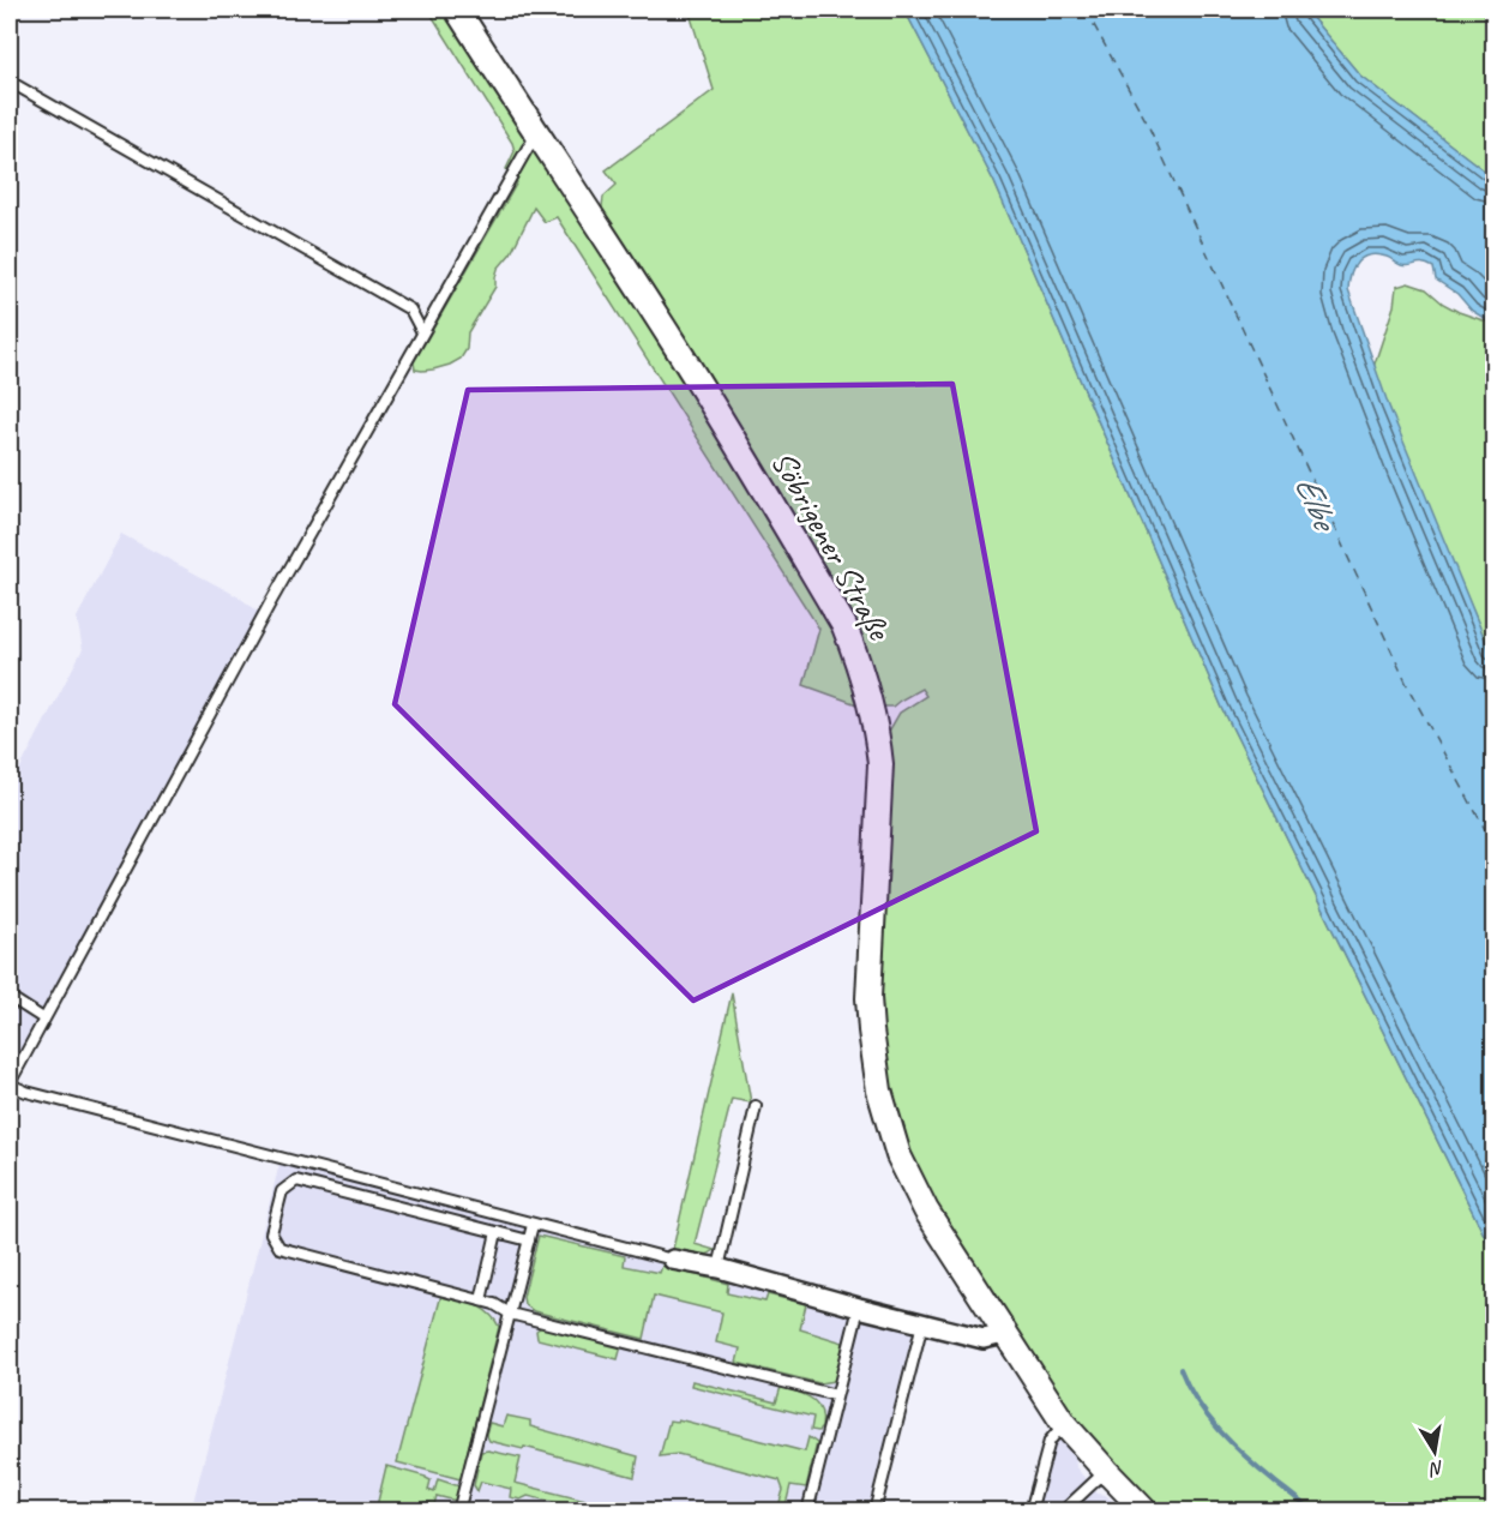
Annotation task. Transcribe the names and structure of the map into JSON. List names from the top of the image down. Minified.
{"streets":{"street":["Söbrigener Straße"]},"water":["Elbe"],"north":"bottom"}
